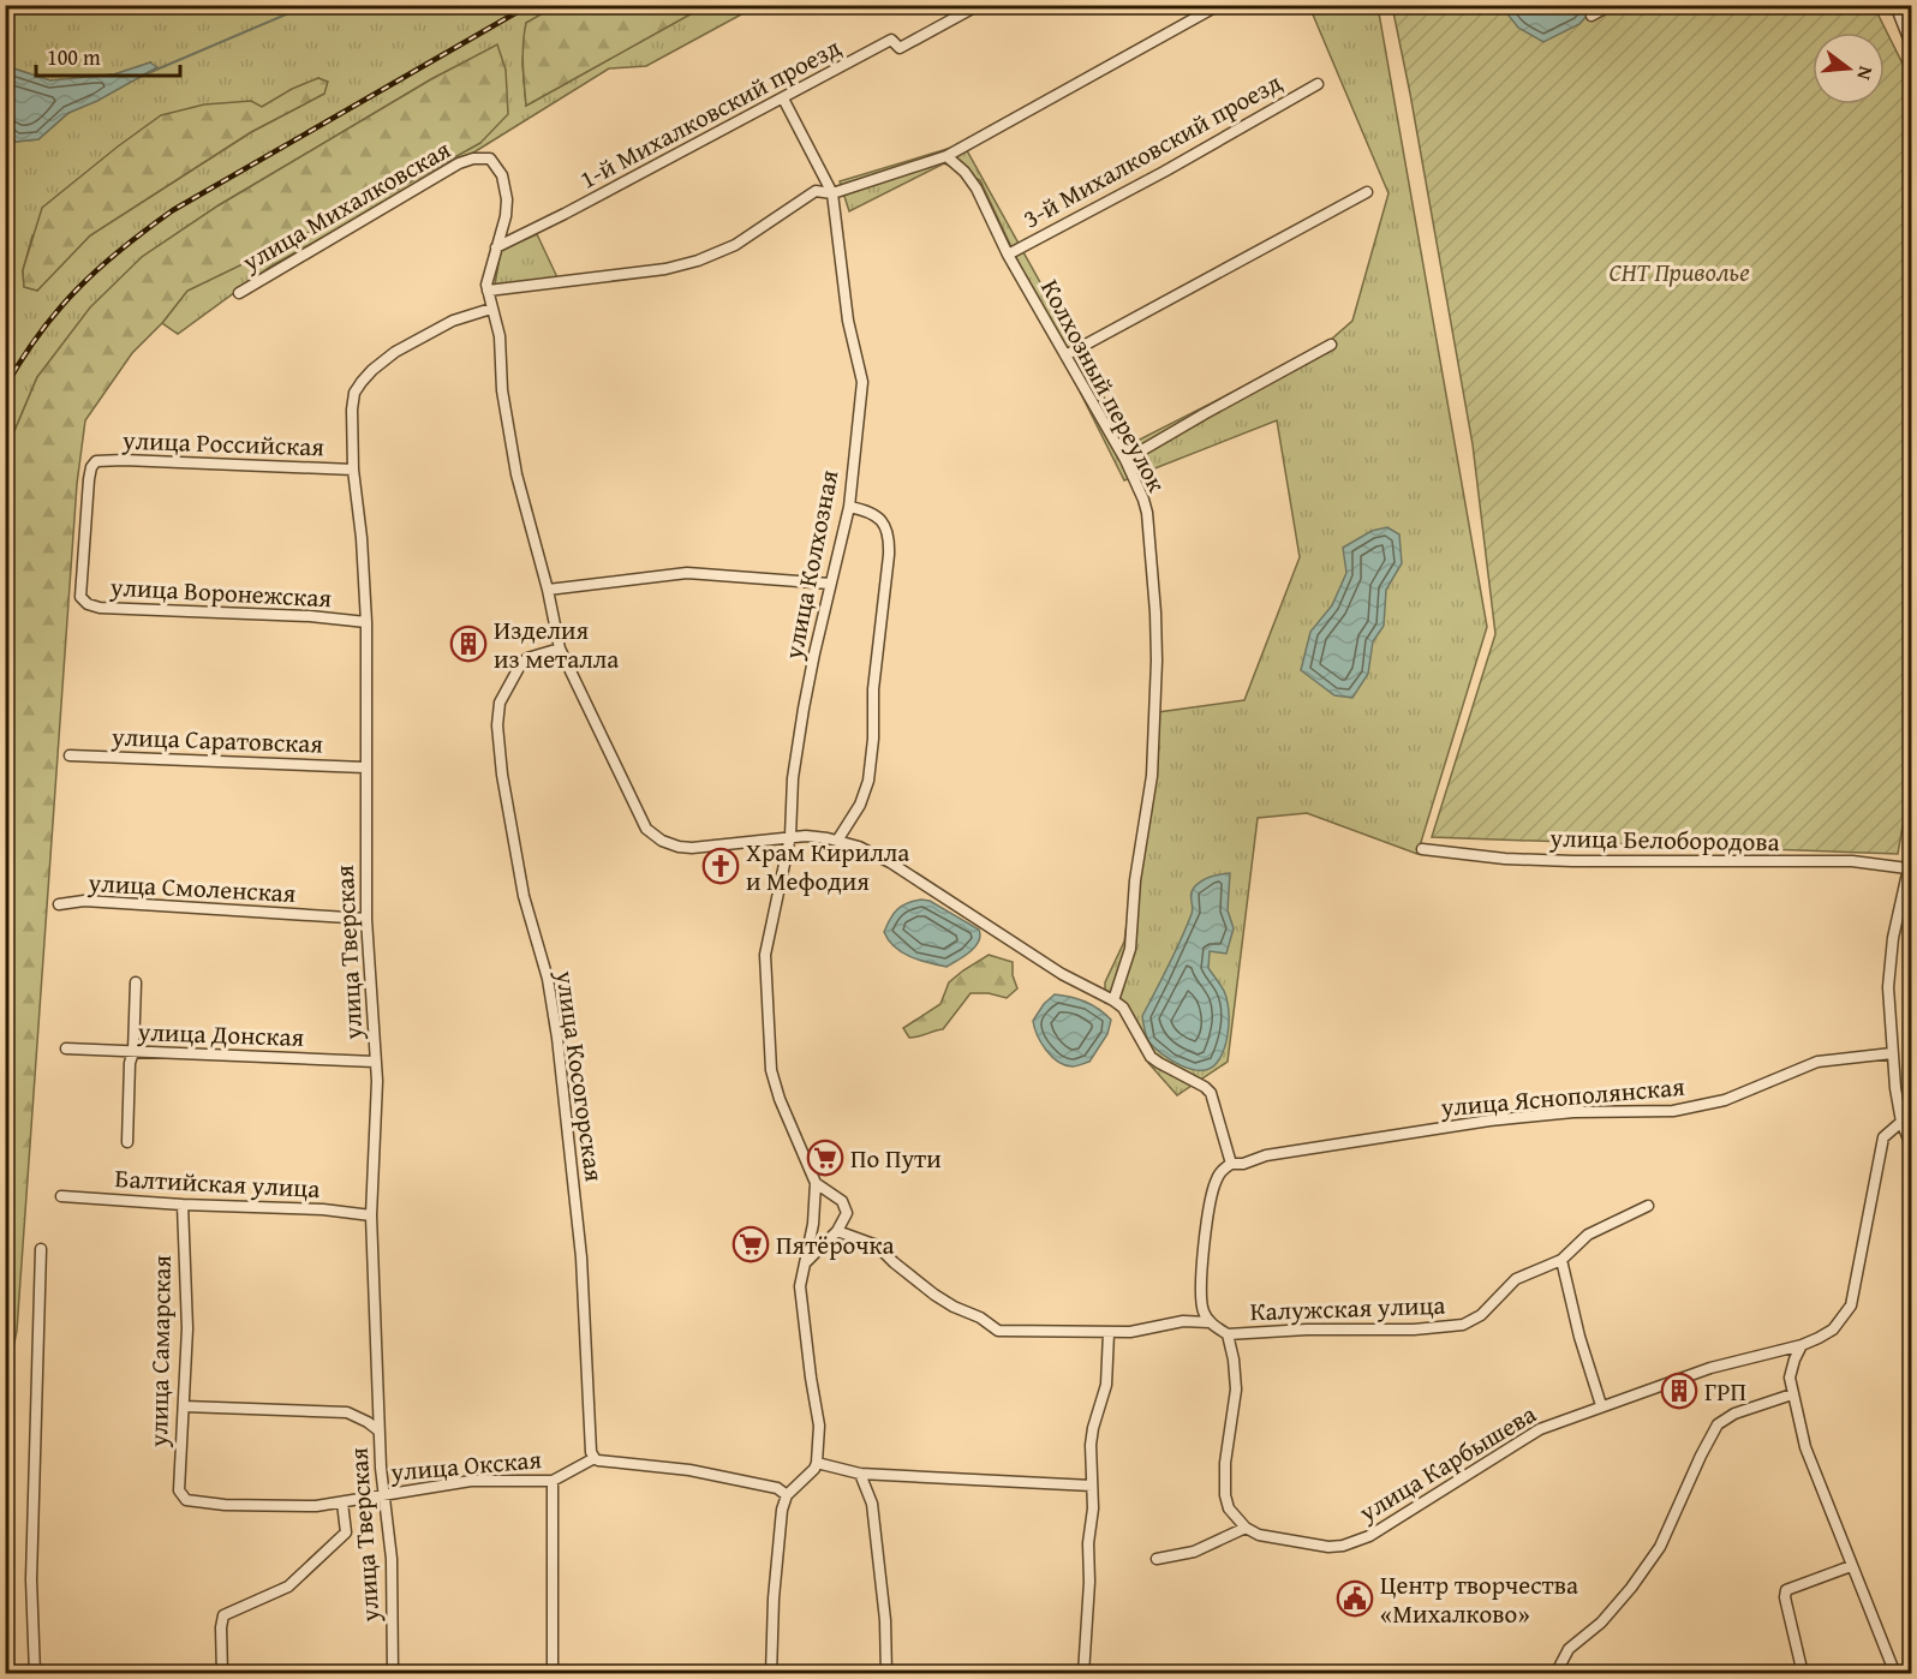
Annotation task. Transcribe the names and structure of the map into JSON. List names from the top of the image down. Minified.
{"streets":{"street":["1-й Михалковский проезд","3-й Михалковский проезд","улица Михалковская","Колхозный переулок","улица Российская","улица Колхозная","улица Воронежская","улица Саратовская","улица Белобородова","улица Смоленская","улица Тверская","улица Донская","улица Косогорская","улица Яснополянская","Балтийская улица","Калужская улица","улица Самарская","улица Карбышева","улица Окская"]},"crossings":[["1-й Михалковский проезд","улица Михалковская"],["1-й Михалковский проезд","улица Колхозная"],["3-й Михалковский проезд","Колхозный переулок"],["улица Михалковская","улица Тверская"],["улица Российская","улица Воронежская"],["улица Российская","улица Тверская"],["улица Воронежская","улица Тверская"],["улица Саратовская","улица Тверская"],["улица Смоленская","улица Тверская"],["улица Тверская","улица Донская"],["улица Тверская","Балтийская улица"],["улица Тверская","улица Окская"],["улица Косогорская","улица Окская"],["Балтийская улица","улица Самарская"],["улица Самарская","улица Окская"]],"parks":["СНТ Приволье"],"places":{"building":["Изделия из металла","ГРП"],"church":["Храм Кирилла и Мефодия"],"supermarket":["По Пути","Пятёрочка"],"public building":["Центр творчества «Михалково»"]},"scale_bar":"100 m","north":"right"}
